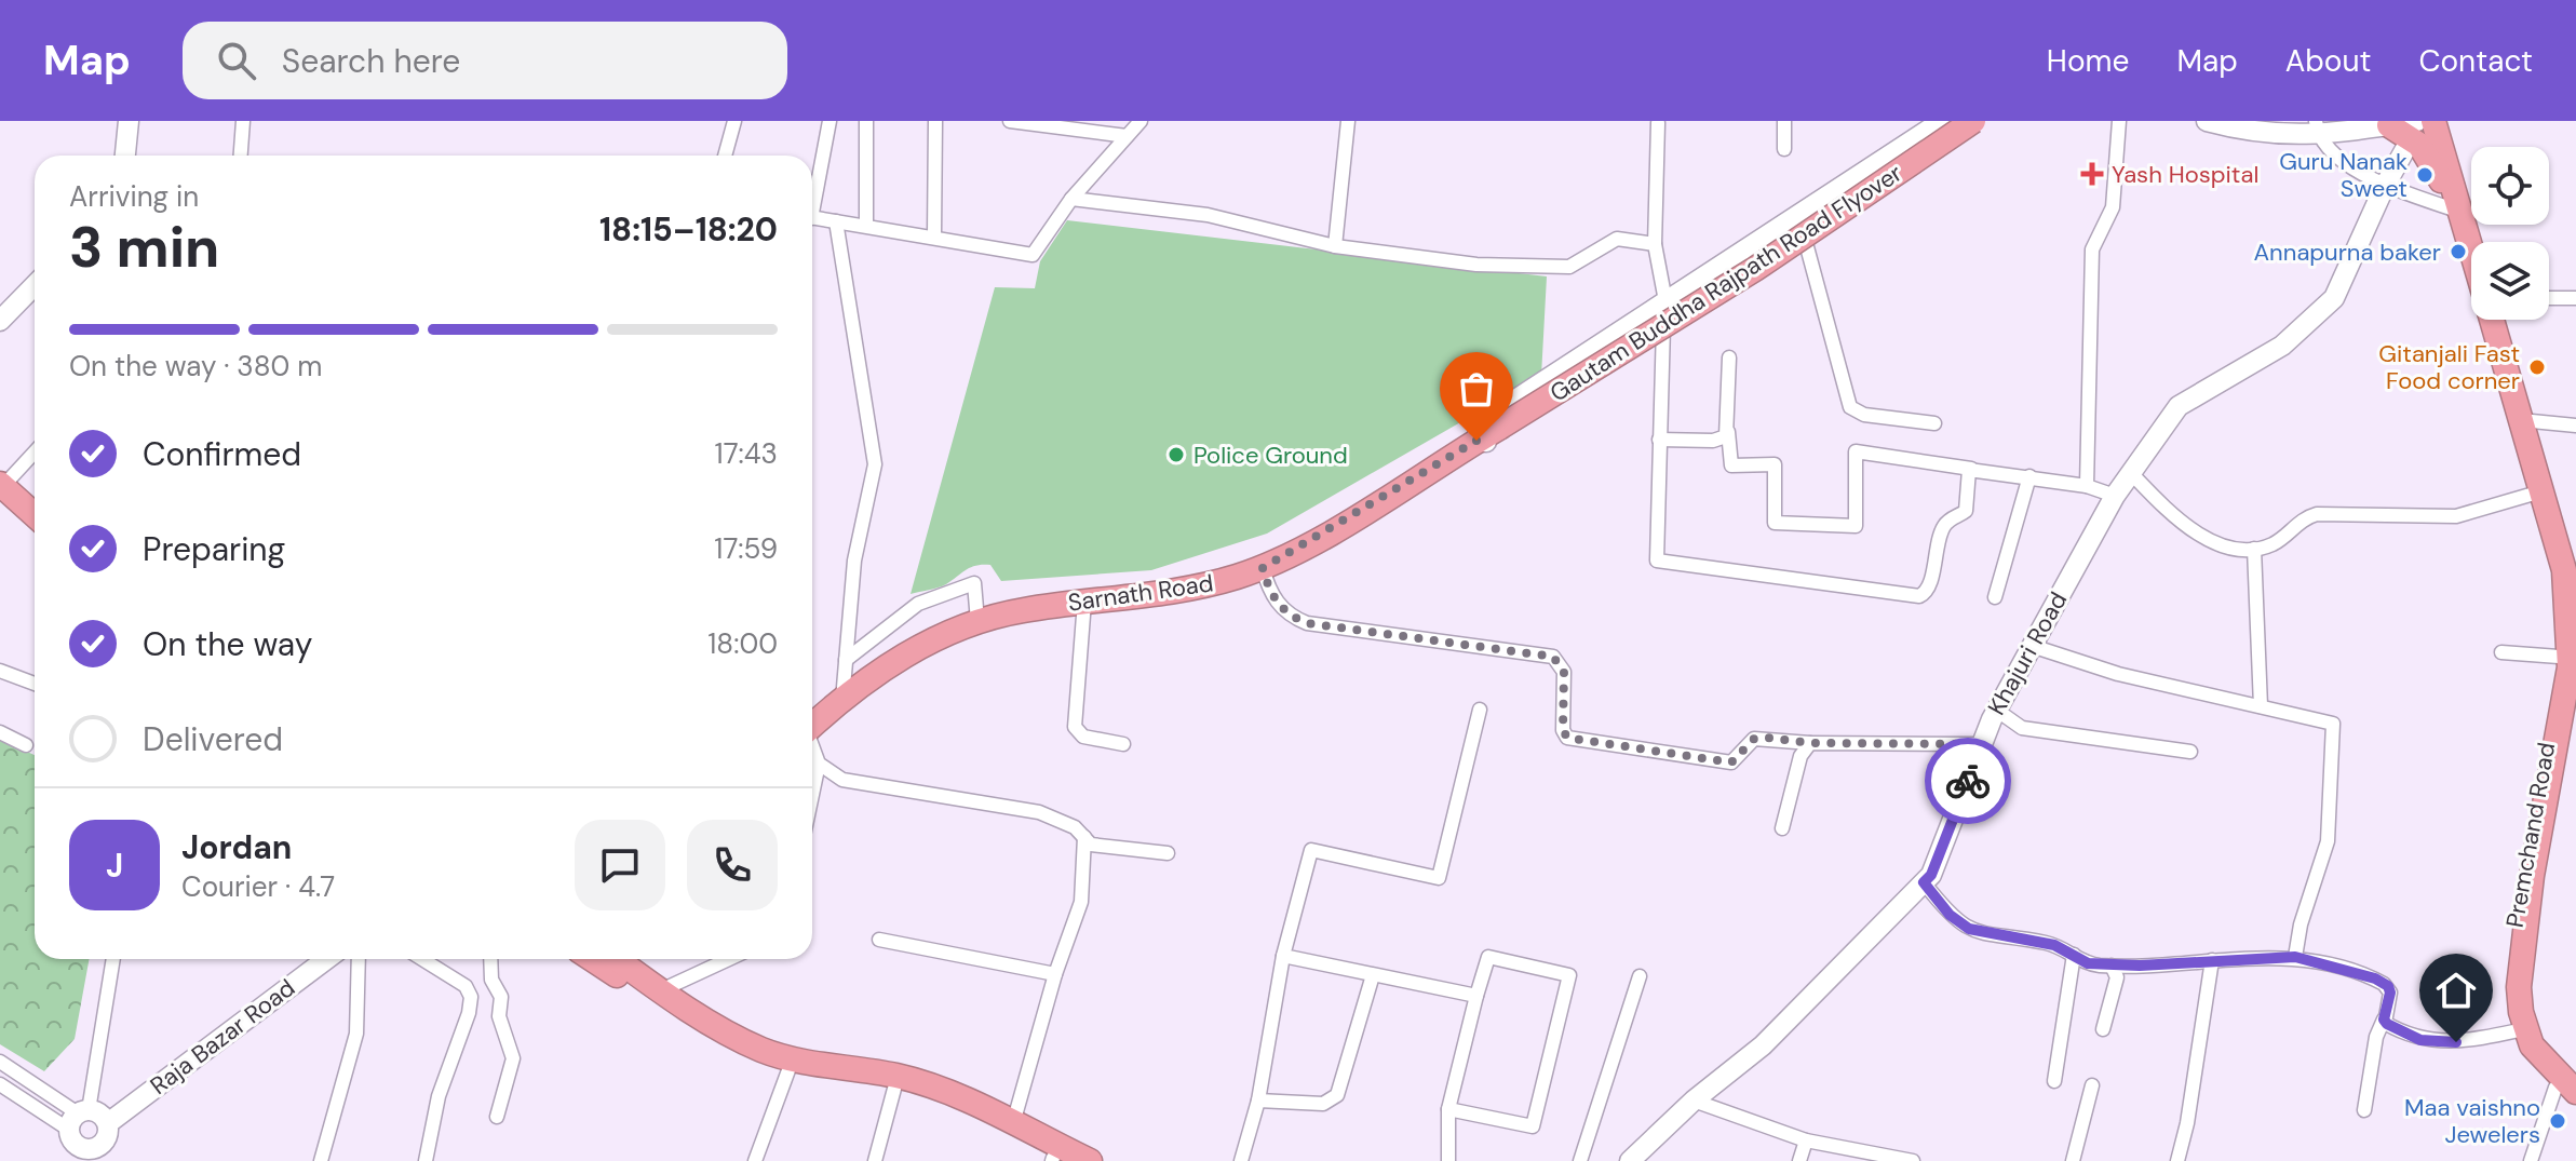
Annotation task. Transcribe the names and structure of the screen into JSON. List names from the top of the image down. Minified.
{"streets":{"highway":["Gautam Buddha Rajpath Road Flyover","Sarnath Road","Premchand Road"],"street":["Khajuri Road","Raja Bazar Road"]},"crossings":[["Gautam Buddha Rajpath Road Flyover","Sarnath Road"]],"places":{"health":["Yash Hospital"],"other":["Guru Nanak Sweet","Annapurna baker","Gitanjali Fast Food corner","Police Ground","Maa vaishno Jewelers"]},"page":{"header":"Map","search":"Search here","nav":["Home","Map","About","Contact"],"heading":["3 min","Arriving in","18:15–18:20"],"panel":["Jordan","Courier · 4.7"],"bar":"On the way · 380 m","list":[["Confirmed","17:43"],["Preparing","17:59"],["On the way","18:00"],"Delivered"],"round":"J"}}
